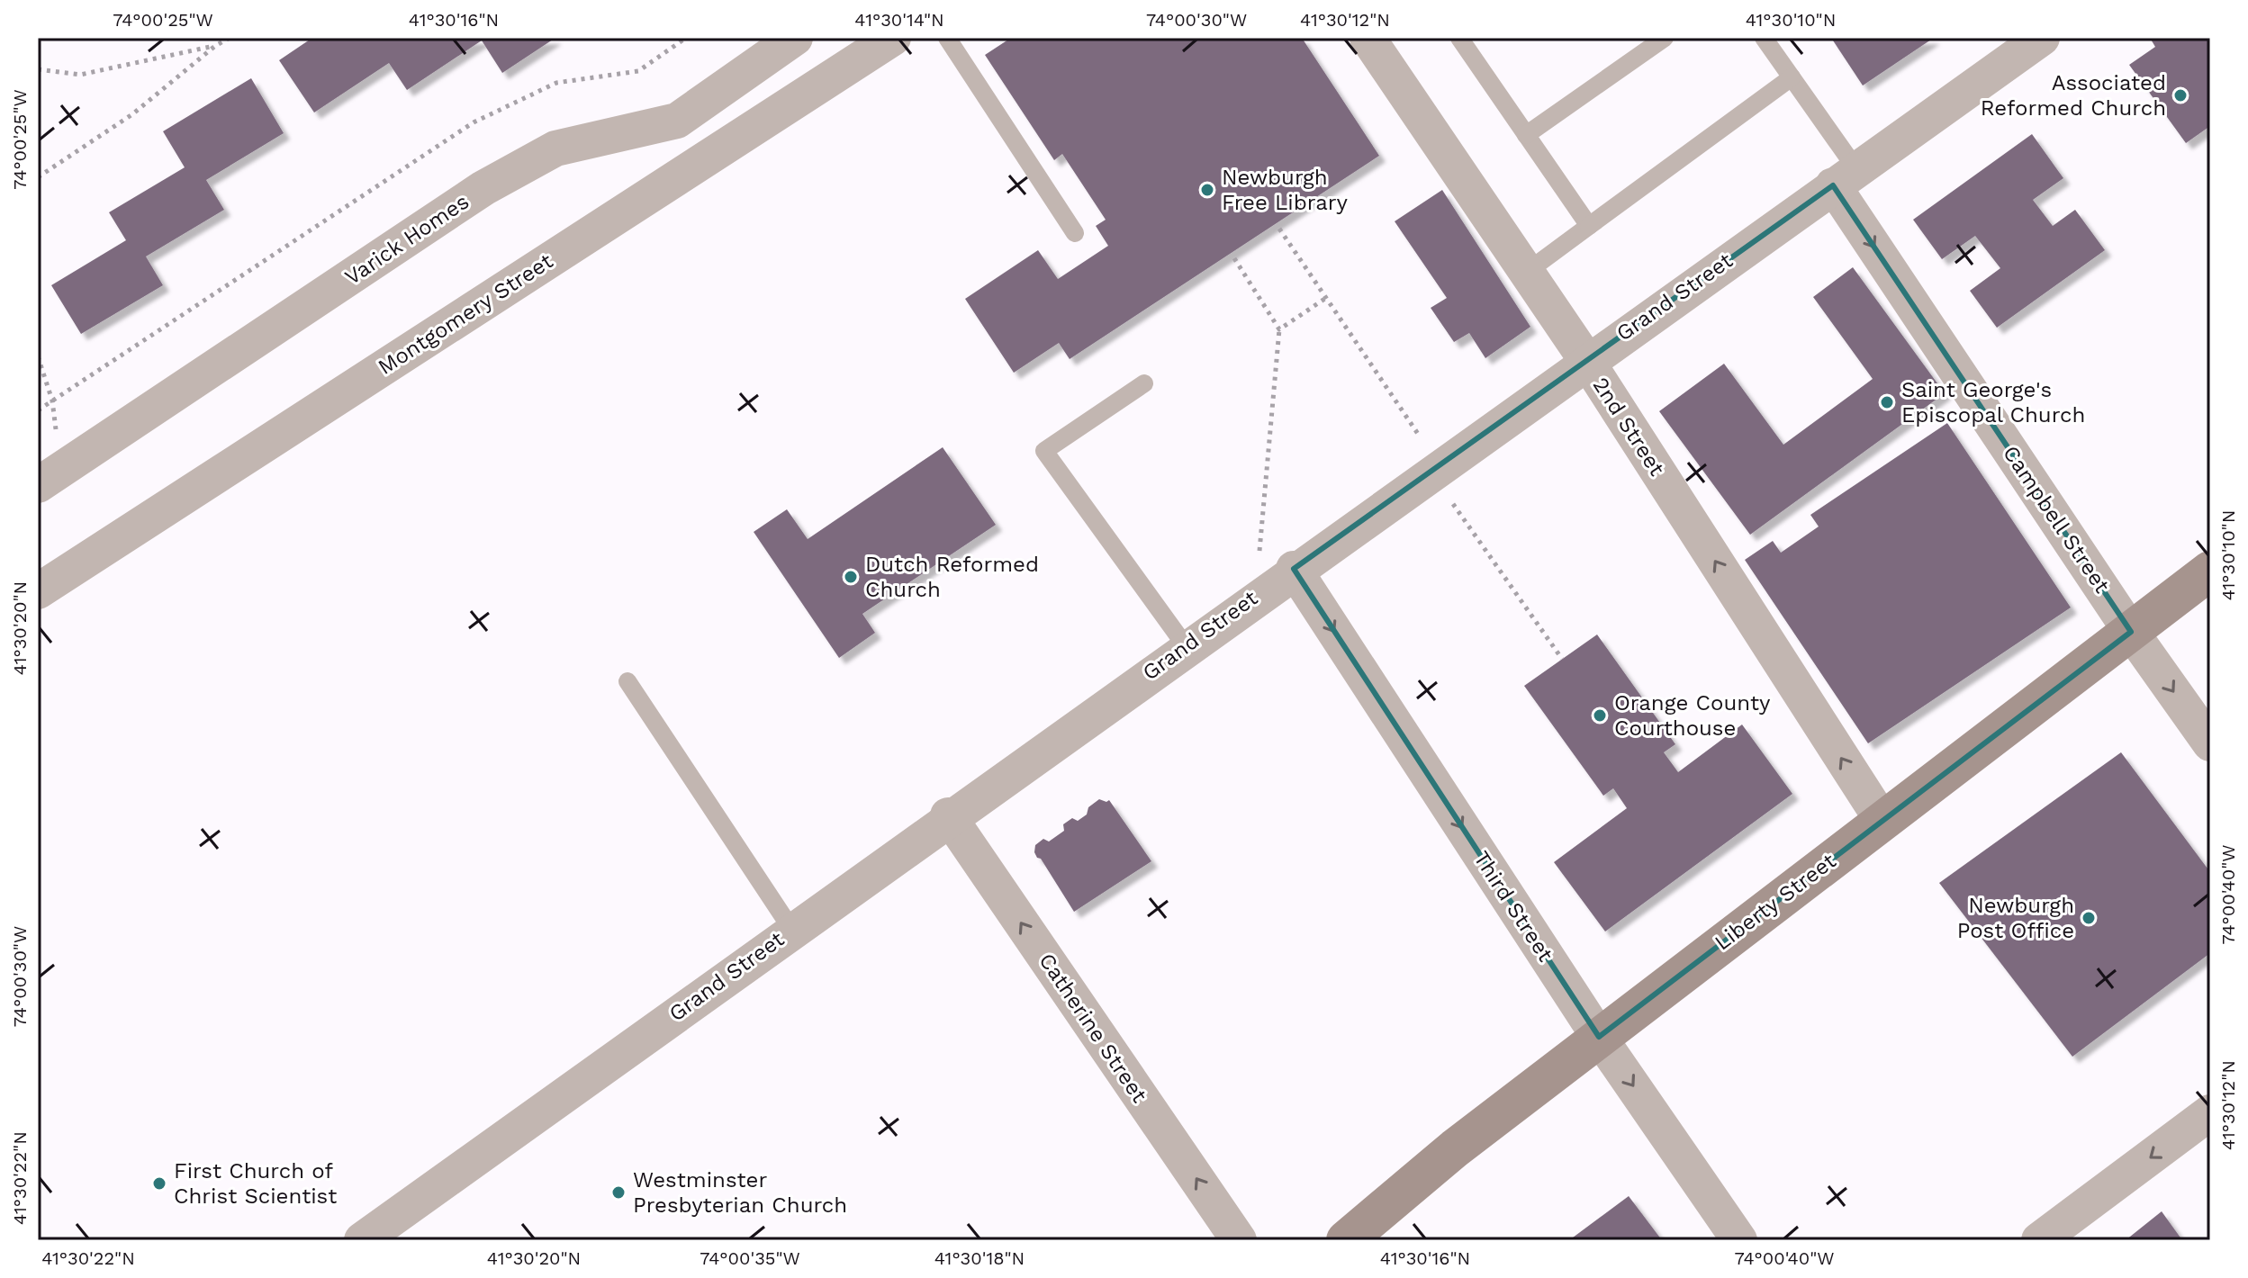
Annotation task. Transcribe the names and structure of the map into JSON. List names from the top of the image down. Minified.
{"streets":{"street":["Varick Homes","Grand Street","Montgomery Street","2nd Street","Campbell Street","Liberty Street","Third Street","Catherine Street"]},"crossings":[["Grand Street","2nd Street"],["Grand Street","Campbell Street"],["Grand Street","Third Street"],["Grand Street","Catherine Street"],["2nd Street","Liberty Street"],["Campbell Street","Liberty Street"],["Liberty Street","Third Street"]],"one_way":["2nd Street","Campbell Street","Third Street","Catherine Street"],"places":["Associated Reformed Church","Newburgh Free Library","Saint George's Episcopal Church","Dutch Reformed Church","Orange County Courthouse","Newburgh Post Office","First Church of Christ Scientist","Westminster Presbyterian Church"],"coordinates":["74°00'25\"W","41°30'16\"N","41°30'14\"N","74°00'30\"W","41°30'12\"N","41°30'10\"N","41°30'20\"N","74°00'40\"W","41°30'22\"N","74°00'35\"W","41°30'18\"N"]}
